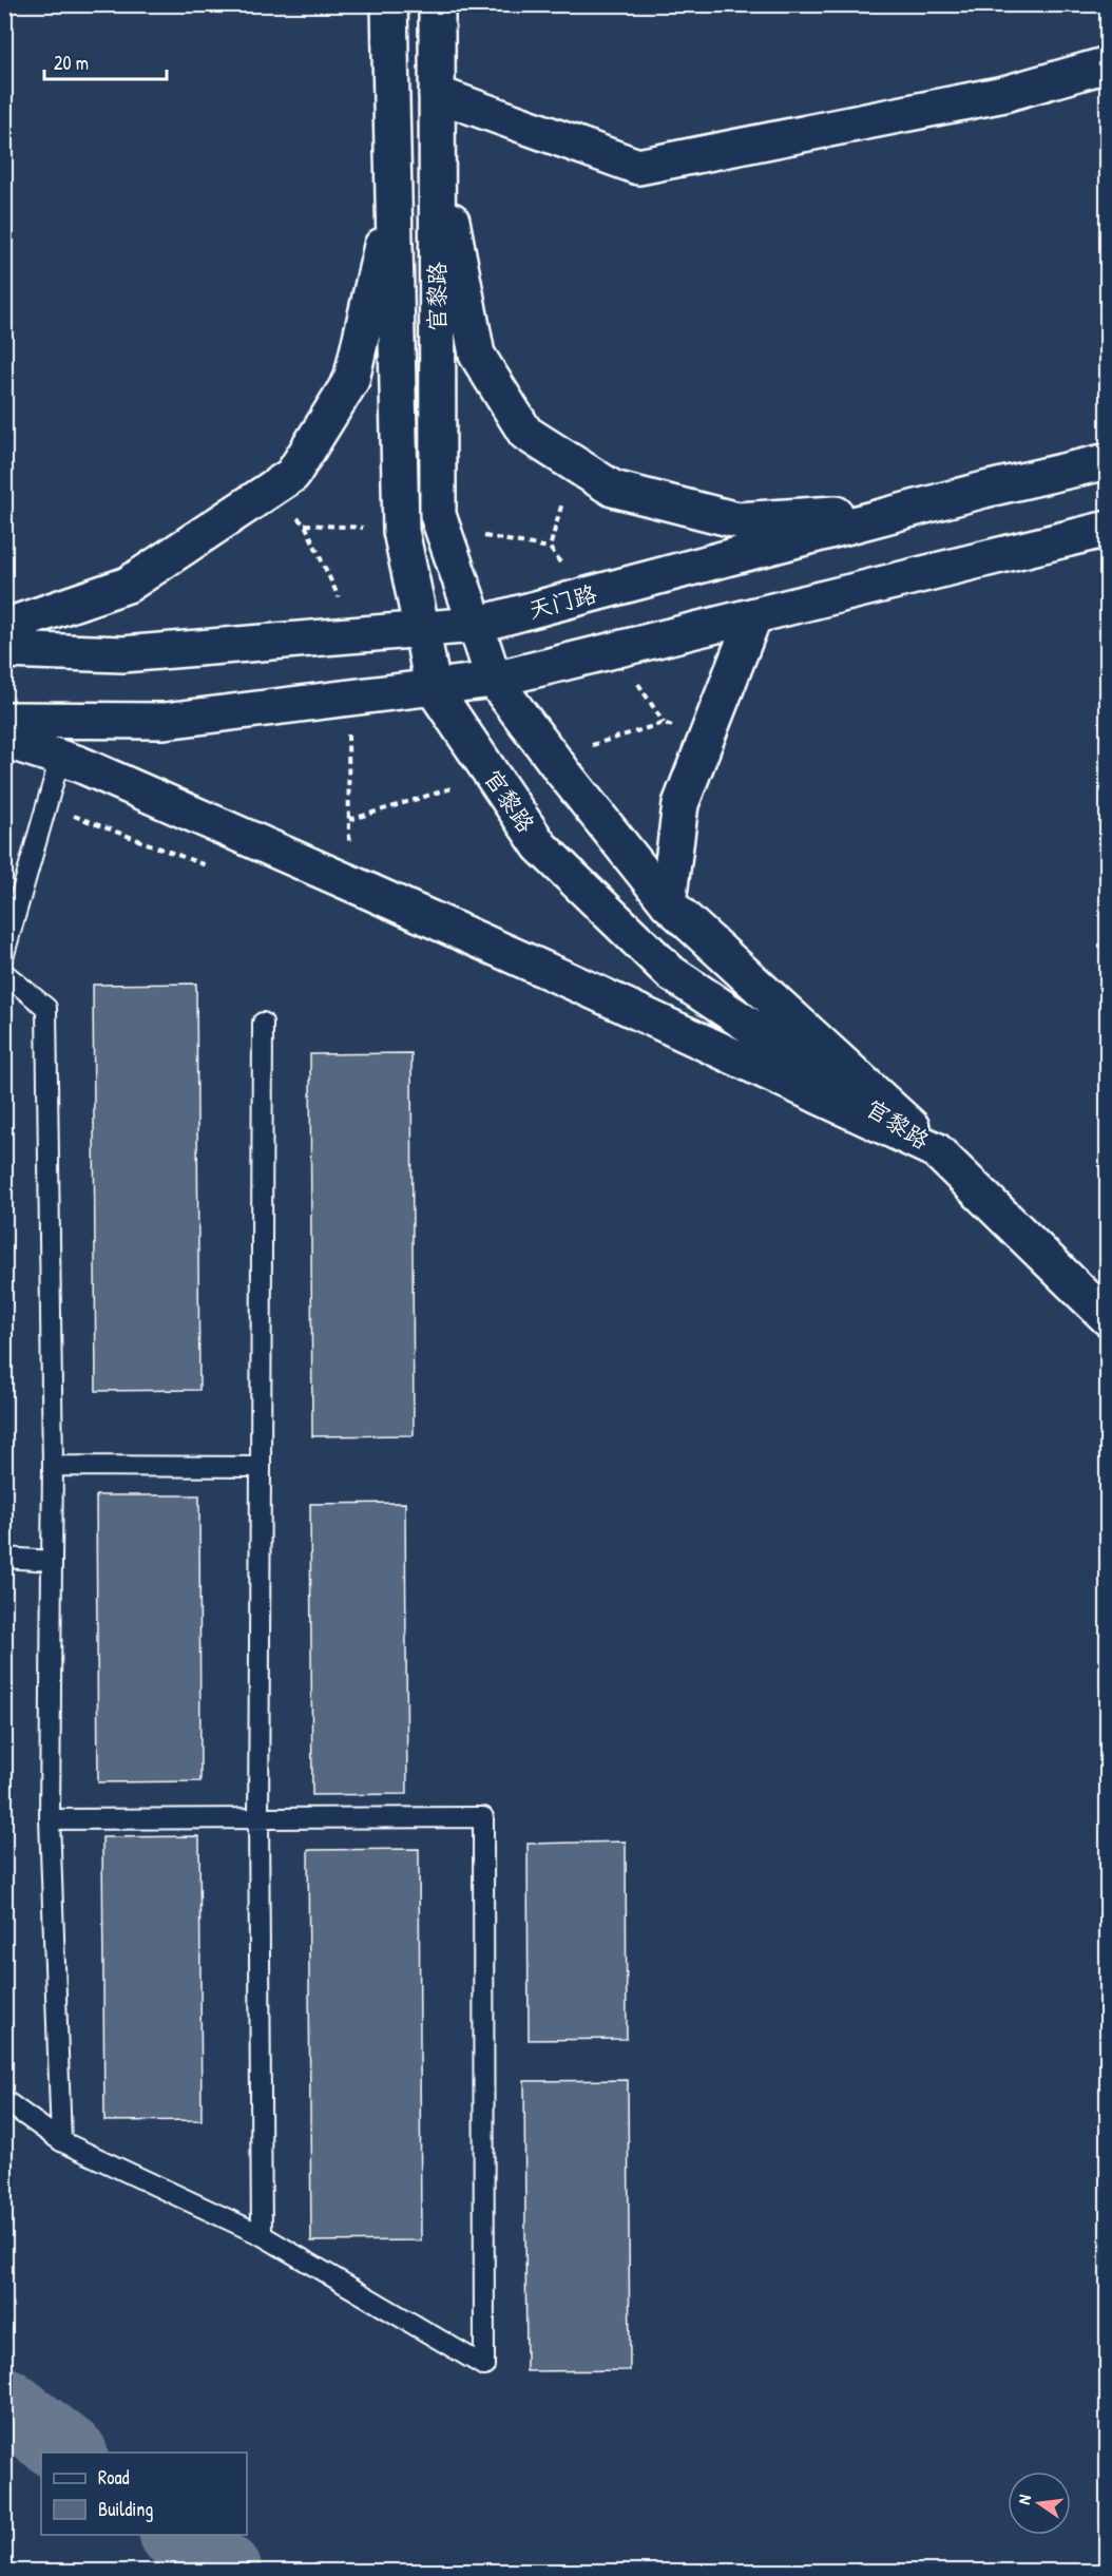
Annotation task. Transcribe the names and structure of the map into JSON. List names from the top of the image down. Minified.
{"streets":{"main road":["官黎路","天门路"]},"crossings":[["官黎路","天门路"]],"legend":["Road","Building"],"scale_bar":"20 m","north":"left"}
